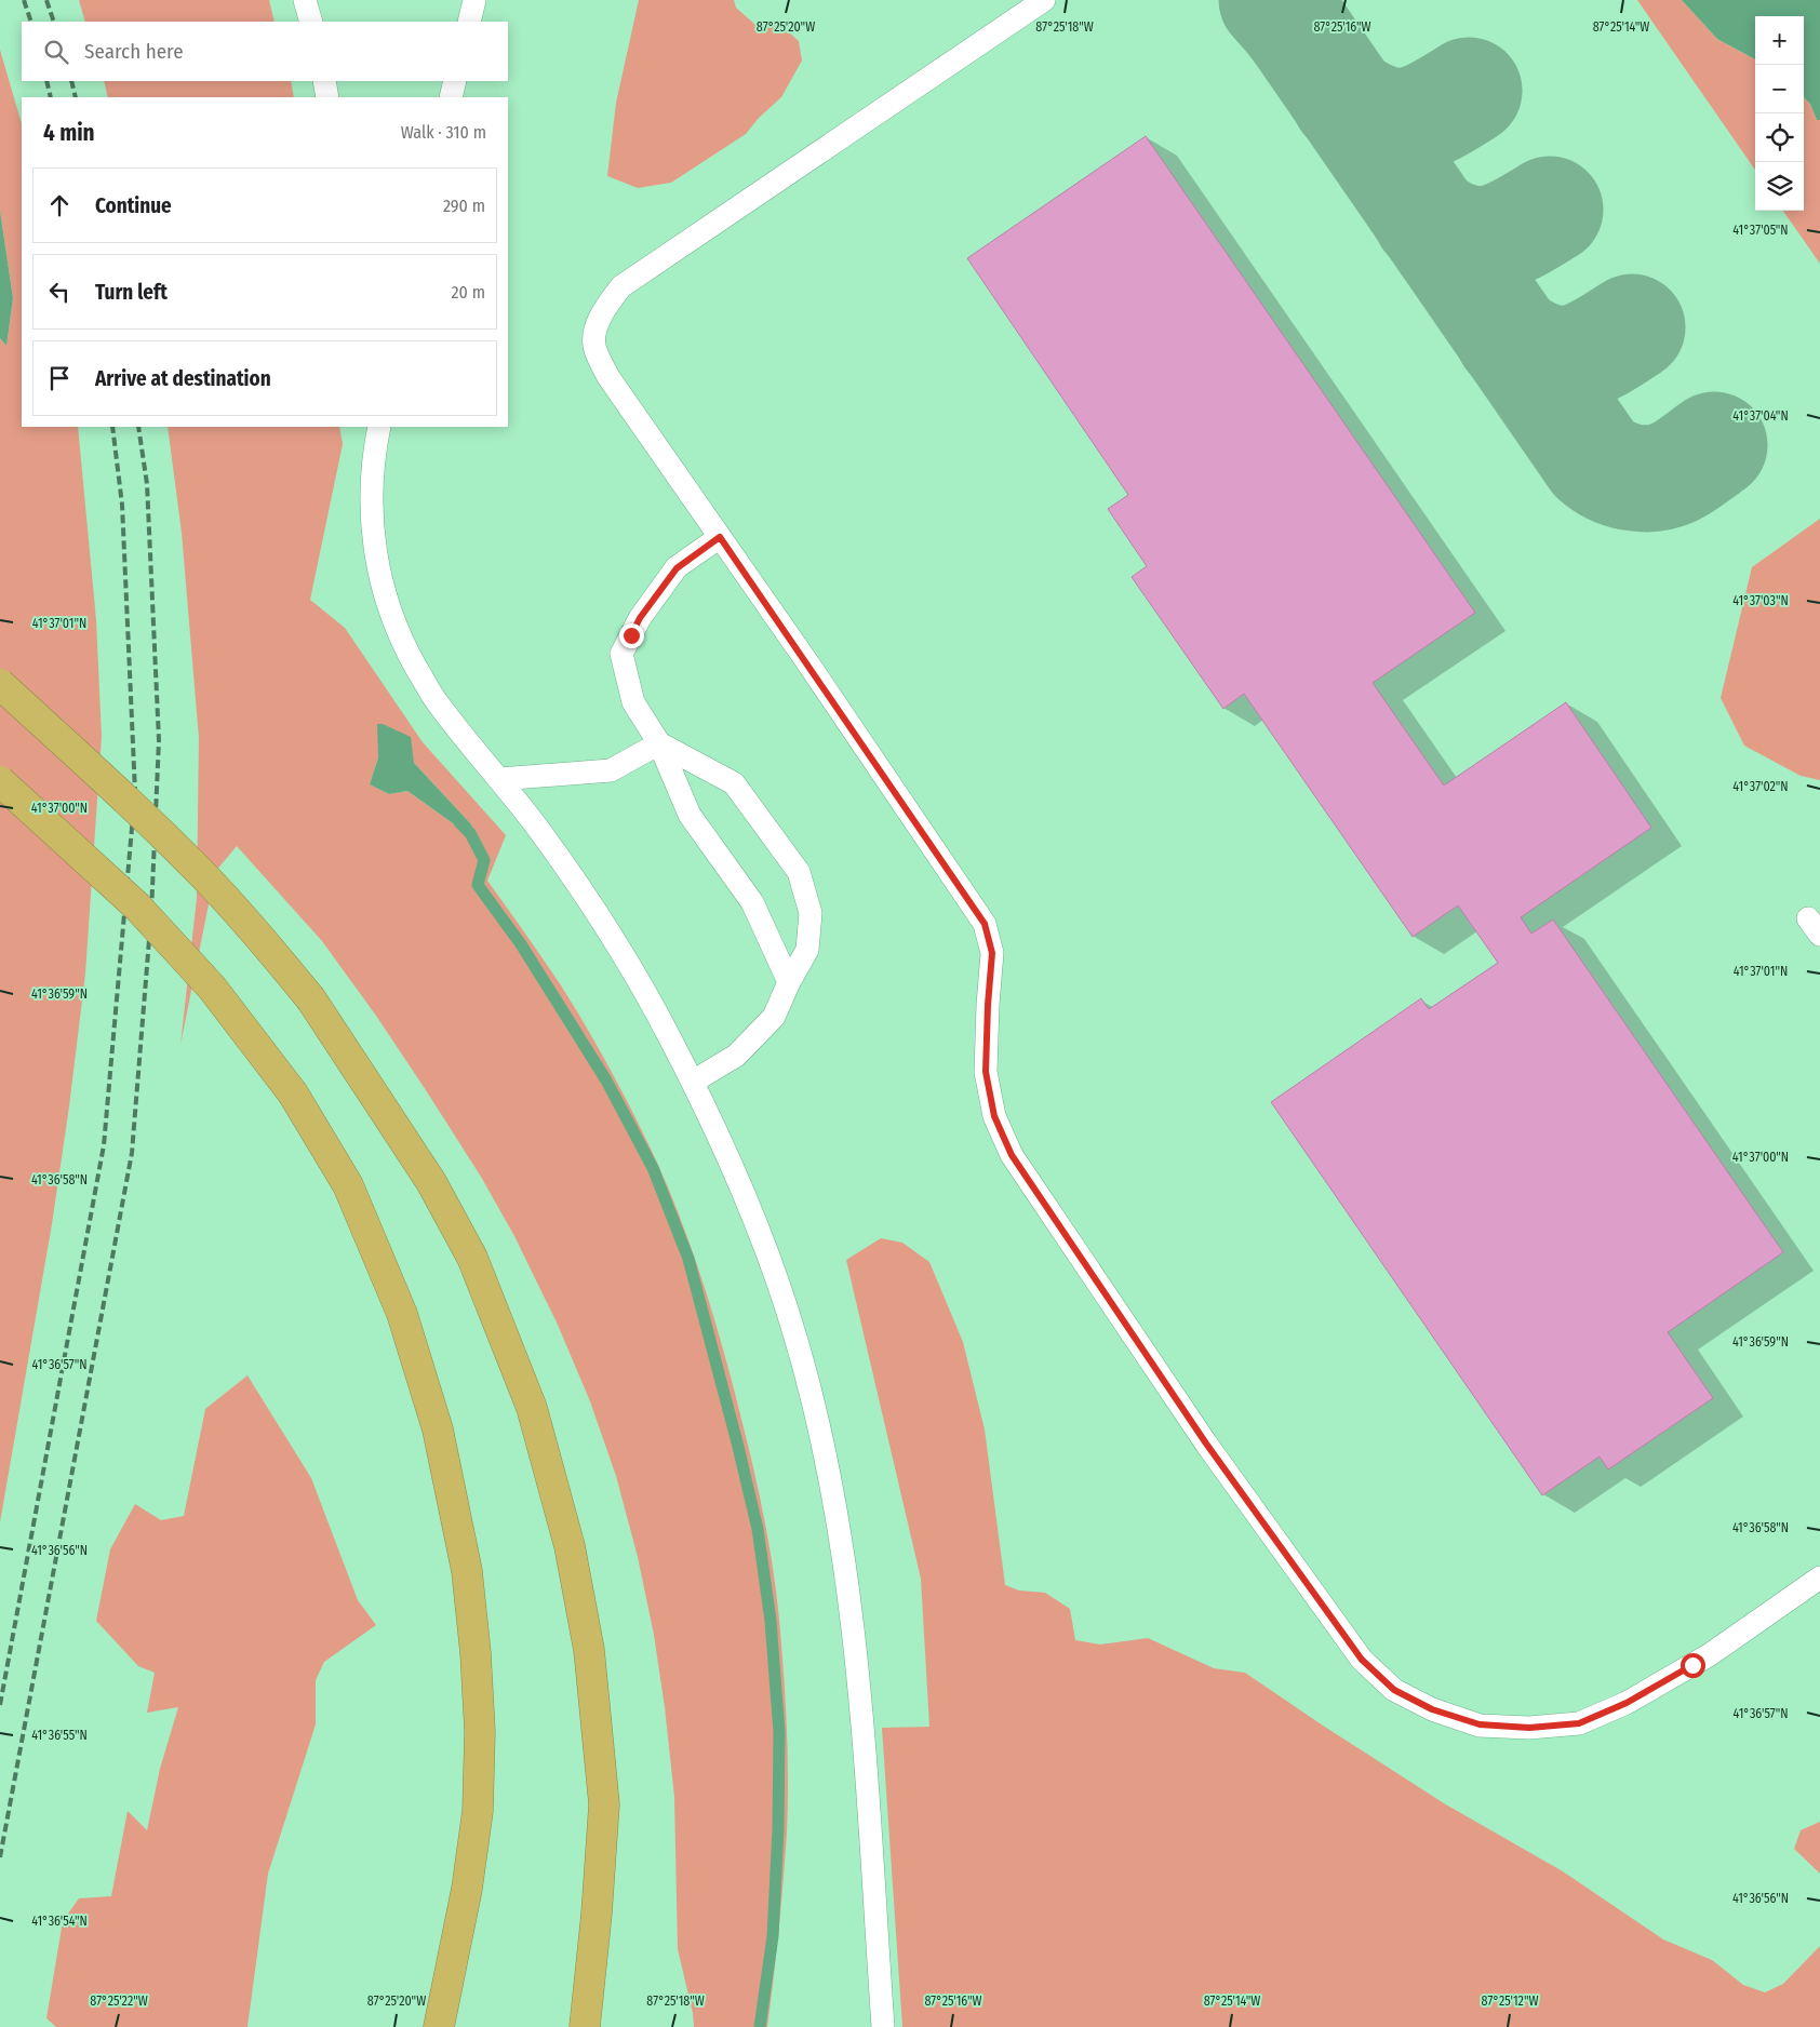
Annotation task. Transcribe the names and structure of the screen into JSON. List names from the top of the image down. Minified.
{"page":{"map_buttons":["+","−"],"search":"Search here","heading":["4 min","Walk · 310 m"],"list":[["Continue","290 m"],["Turn left","20 m"],"Arrive at destination"]},"coordinates":["87°25'20\"W","87°25'18\"W","87°25'16\"W","87°25'14\"W","41°37'05\"N","41°37'04\"N","41°37'03\"N","41°37'01\"N","41°37'02\"N","41°37'00\"N","41°36'59\"N","41°36'58\"N","41°36'57\"N","41°36'56\"N","41°36'55\"N","41°36'54\"N","87°25'22\"W","87°25'12\"W"]}
